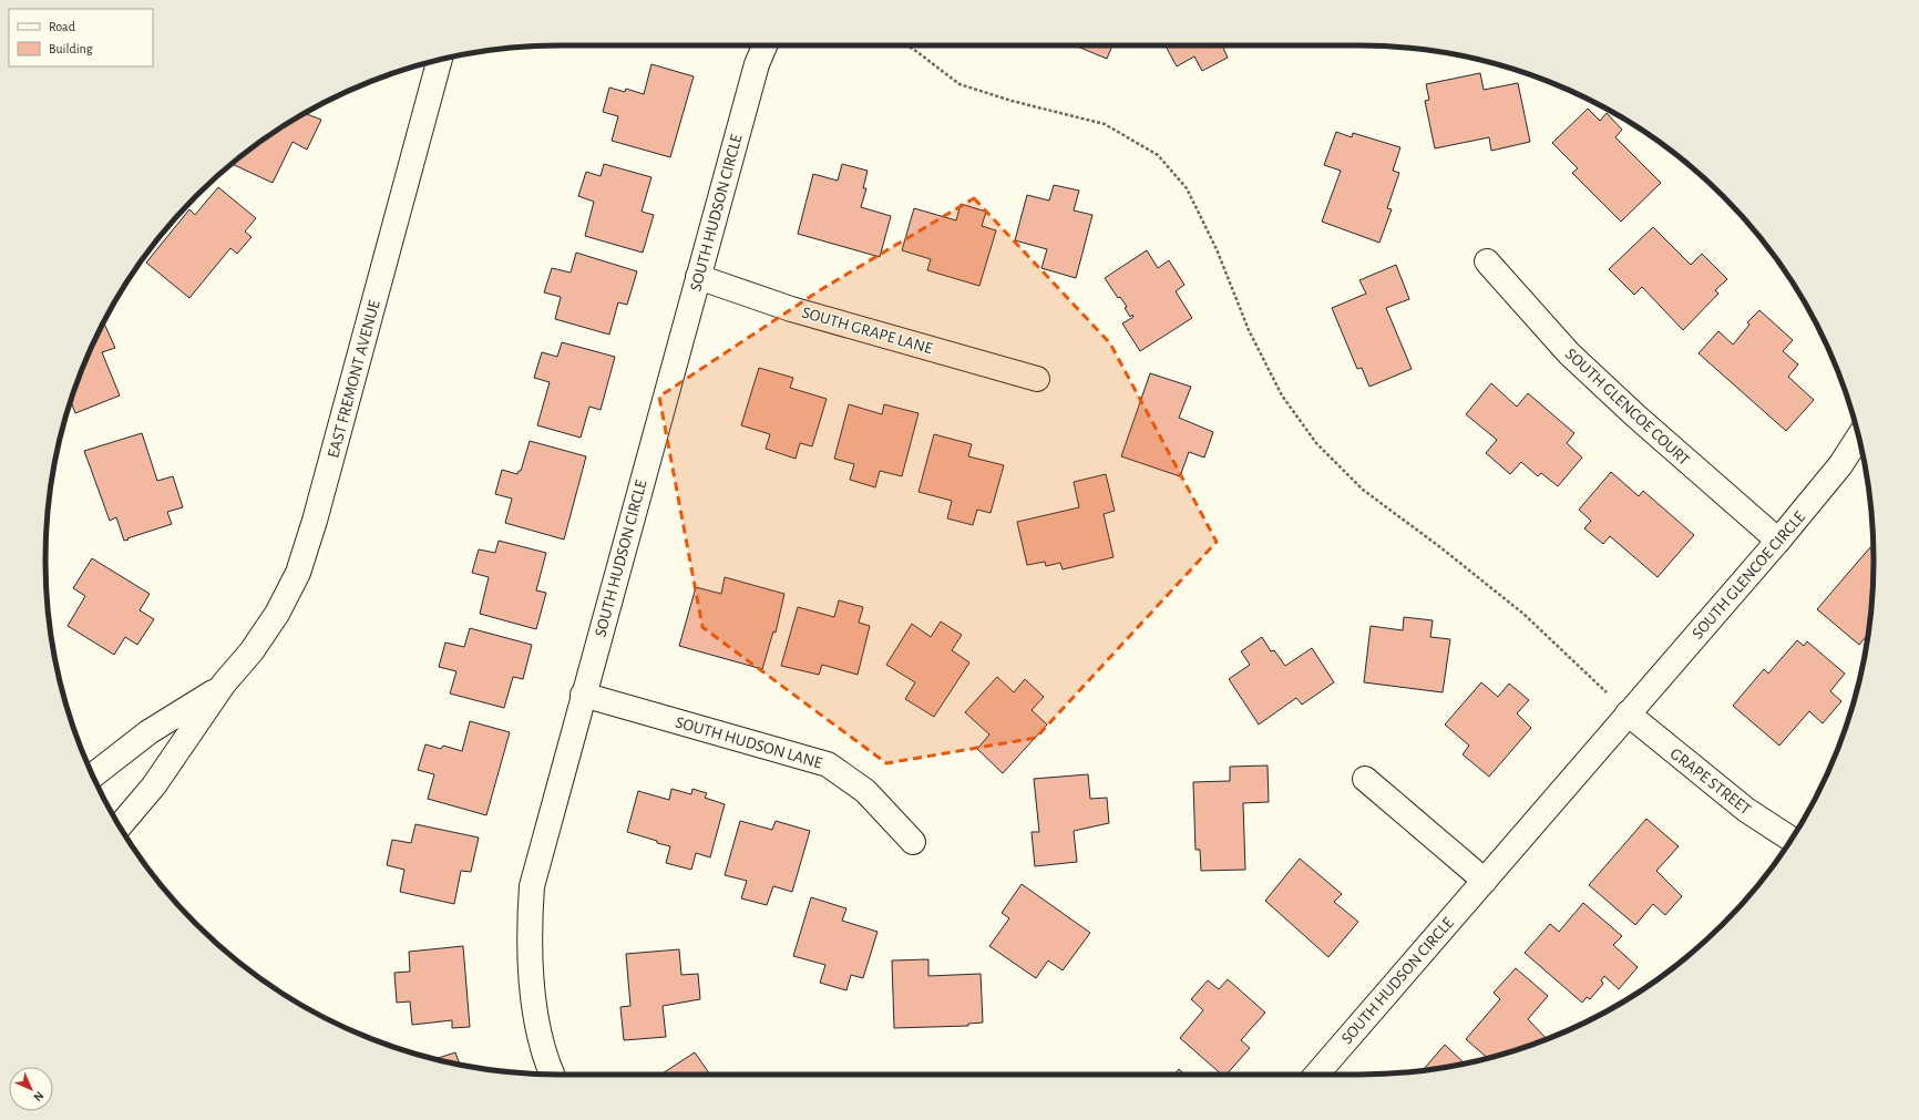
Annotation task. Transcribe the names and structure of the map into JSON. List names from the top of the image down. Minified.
{"streets":{"street":["SOUTH HUDSON CIRCLE","SOUTH GRAPE LANE","EAST FREMONT AVENUE","SOUTH GLENCOE COURT","SOUTH GLENCOE CIRCLE","SOUTH HUDSON LANE","GRAPE STREET"]},"crossings":[["SOUTH HUDSON CIRCLE","SOUTH GRAPE LANE"],["SOUTH HUDSON CIRCLE","SOUTH GLENCOE CIRCLE"],["SOUTH HUDSON CIRCLE","SOUTH HUDSON LANE"],["SOUTH HUDSON CIRCLE","GRAPE STREET"],["SOUTH GLENCOE COURT","SOUTH GLENCOE CIRCLE"],["SOUTH GLENCOE CIRCLE","GRAPE STREET"]],"legend":["Road","Building"],"north":"bottom right"}
